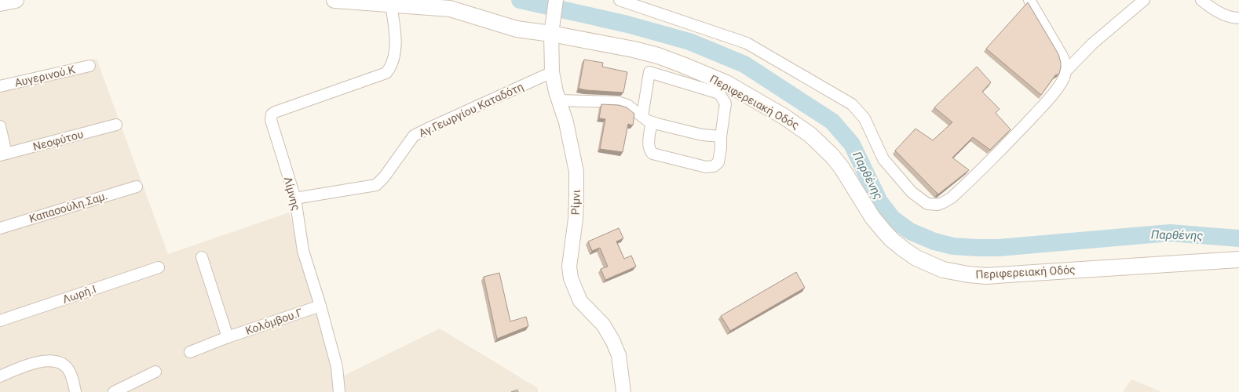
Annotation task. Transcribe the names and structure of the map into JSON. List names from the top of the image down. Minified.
{"streets":{"main road":["Περιφερειακή Οδός"],"street":["Αυγερινού.Κ","Αγ.Γεωργίου Καταδότη","Νεοφύτου","Λίμνης","Ρίμνι","Καπασούλη.Σαμ.","Λωρή.Ι","Κολόμβου.Γ"]},"crossings":[["Περιφερειακή Οδός","Λίμνης"],["Περιφερειακή Οδός","Ρίμνι"],["Αγ.Γεωργίου Καταδότη","Λίμνης"],["Αγ.Γεωργίου Καταδότη","Ρίμνι"],["Λίμνης","Κολόμβου.Γ"]],"water":["Παρθένης"]}
